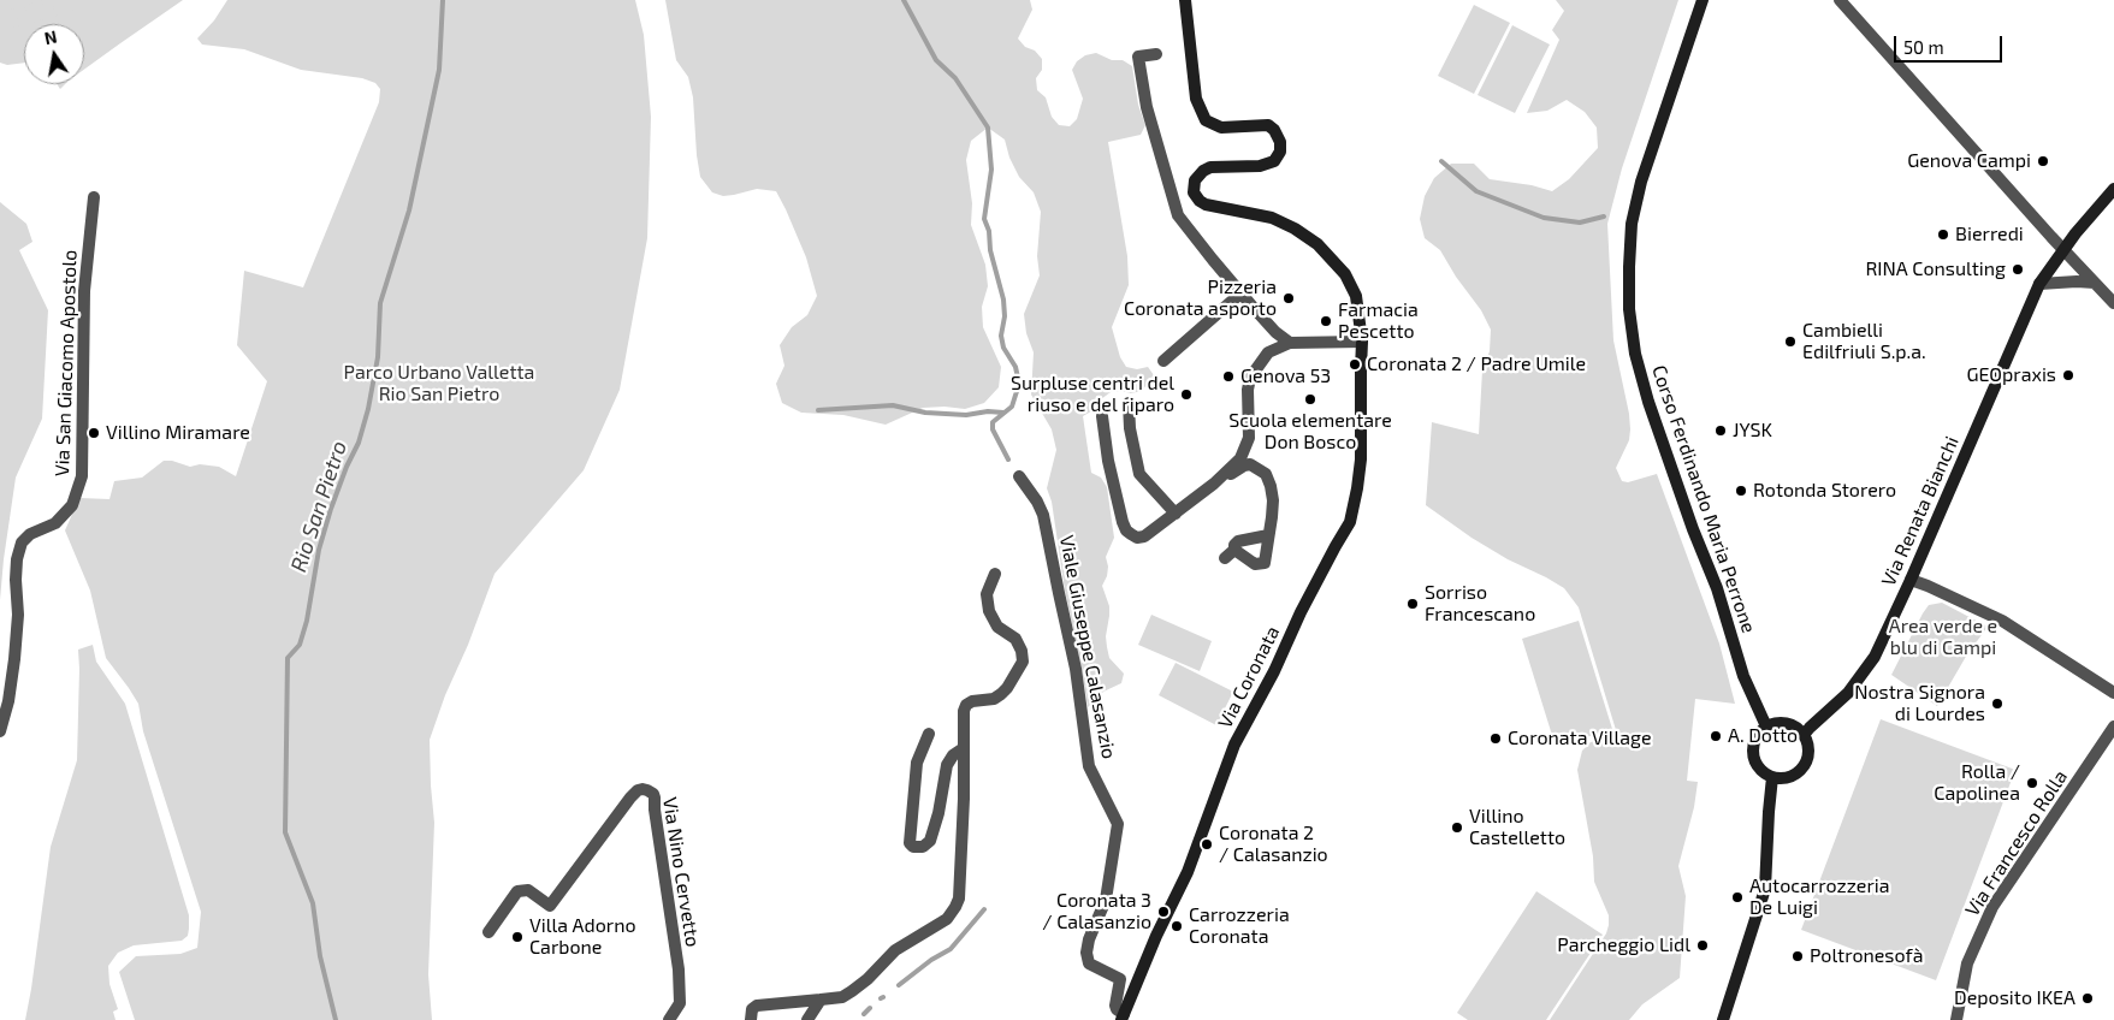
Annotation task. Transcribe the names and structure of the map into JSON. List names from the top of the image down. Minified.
{"streets":{"street":["Via San Giacomo Apostolo","Corso Ferdinando Maria Perrone","Via Renata Bianchi","Viale Giuseppe Calasanzio","Via Coronata","Via Francesco Rolla","Via Nino Cervetto"]},"crossings":[["Corso Ferdinando Maria Perrone","Via Renata Bianchi"],["Viale Giuseppe Calasanzio","Via Coronata"]],"water":["Rio San Pietro"],"parks":["Parco Urbano Valletta Rio San Pietro","Area verde e blu di Campi"],"places":["Genova Campi","Bierredi","RINA Consulting","Pizzeria Coronata asporto","Farmacia Pescetto","Cambielli Edilfriuli S.p.a.","Coronata 2 / Padre Umile","GEOpraxis","Genova 53","Surpluse centri del riuso e del riparo","Scuola elementare Don Bosco","JYSK","Villino Miramare","Rotonda Storero","Sorriso Francescano","Nostra Signora di Lourdes","A. Dotto","Coronata Village","Rolla / Capolinea","Villino Castelletto","Coronata 2 / Calasanzio","Autocarrozzeria De Luigi","Coronata 3 / Calasanzio","Carrozzeria Coronata","Villa Adorno Carbone","Parcheggio Lidl","Poltronesofà","Deposito IKEA"],"scale_bar":"50 m","north":"top"}
